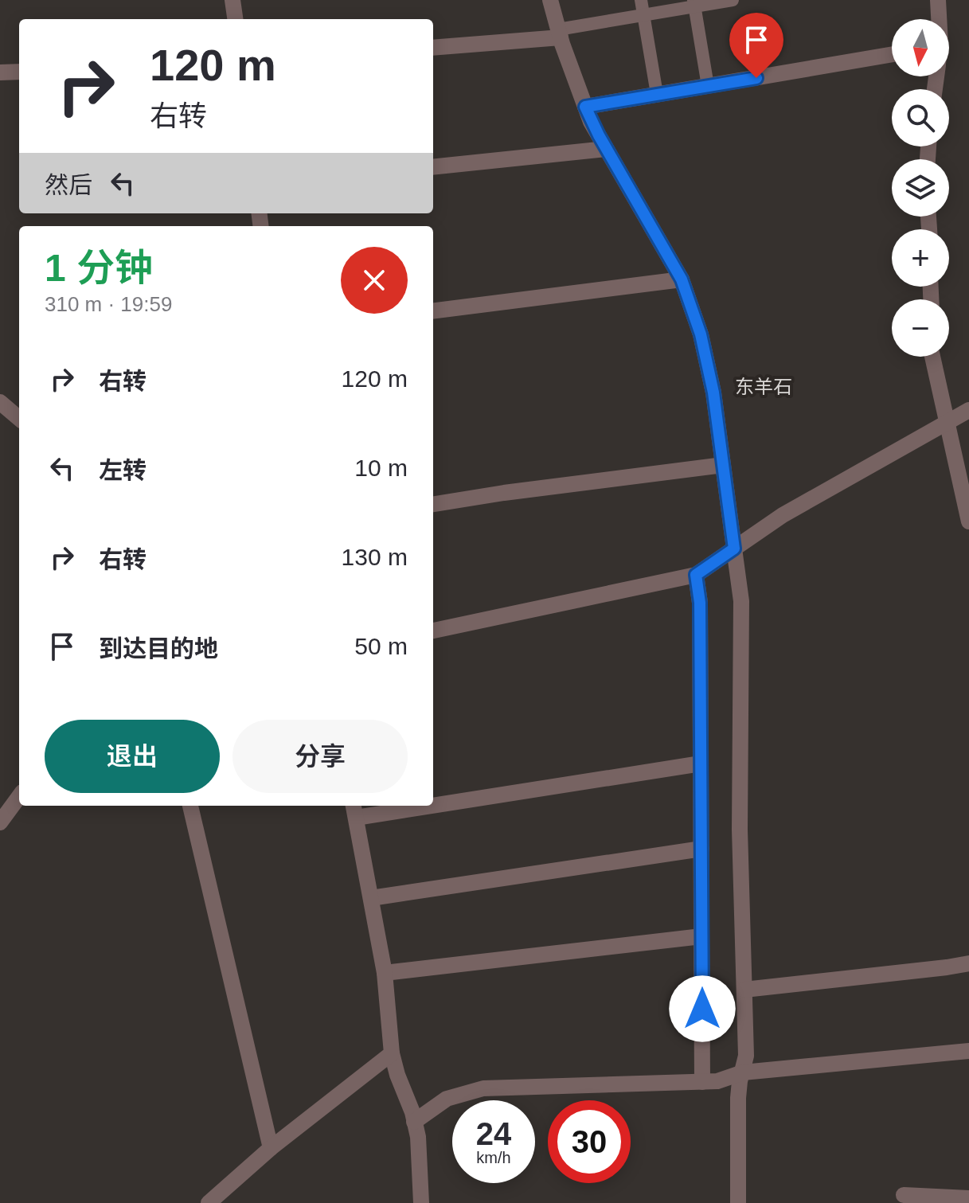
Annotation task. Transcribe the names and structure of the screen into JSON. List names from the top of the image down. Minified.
{"districts":["东羊石"],"north":"bottom","page":{"map_buttons":["+","−"],"turn":["120 m","右转"],"then":"然后","heading":["1 分钟","310 m · 19:59"],"list":[{"name":"右转","value":"120 m"},{"name":"左转","value":"10 m"},{"name":"右转","value":"130 m"},{"name":"到达目的地","value":"50 m"}],"buttons":["退出","分享"],"speed":"24 km/h","limit":"30"}}
